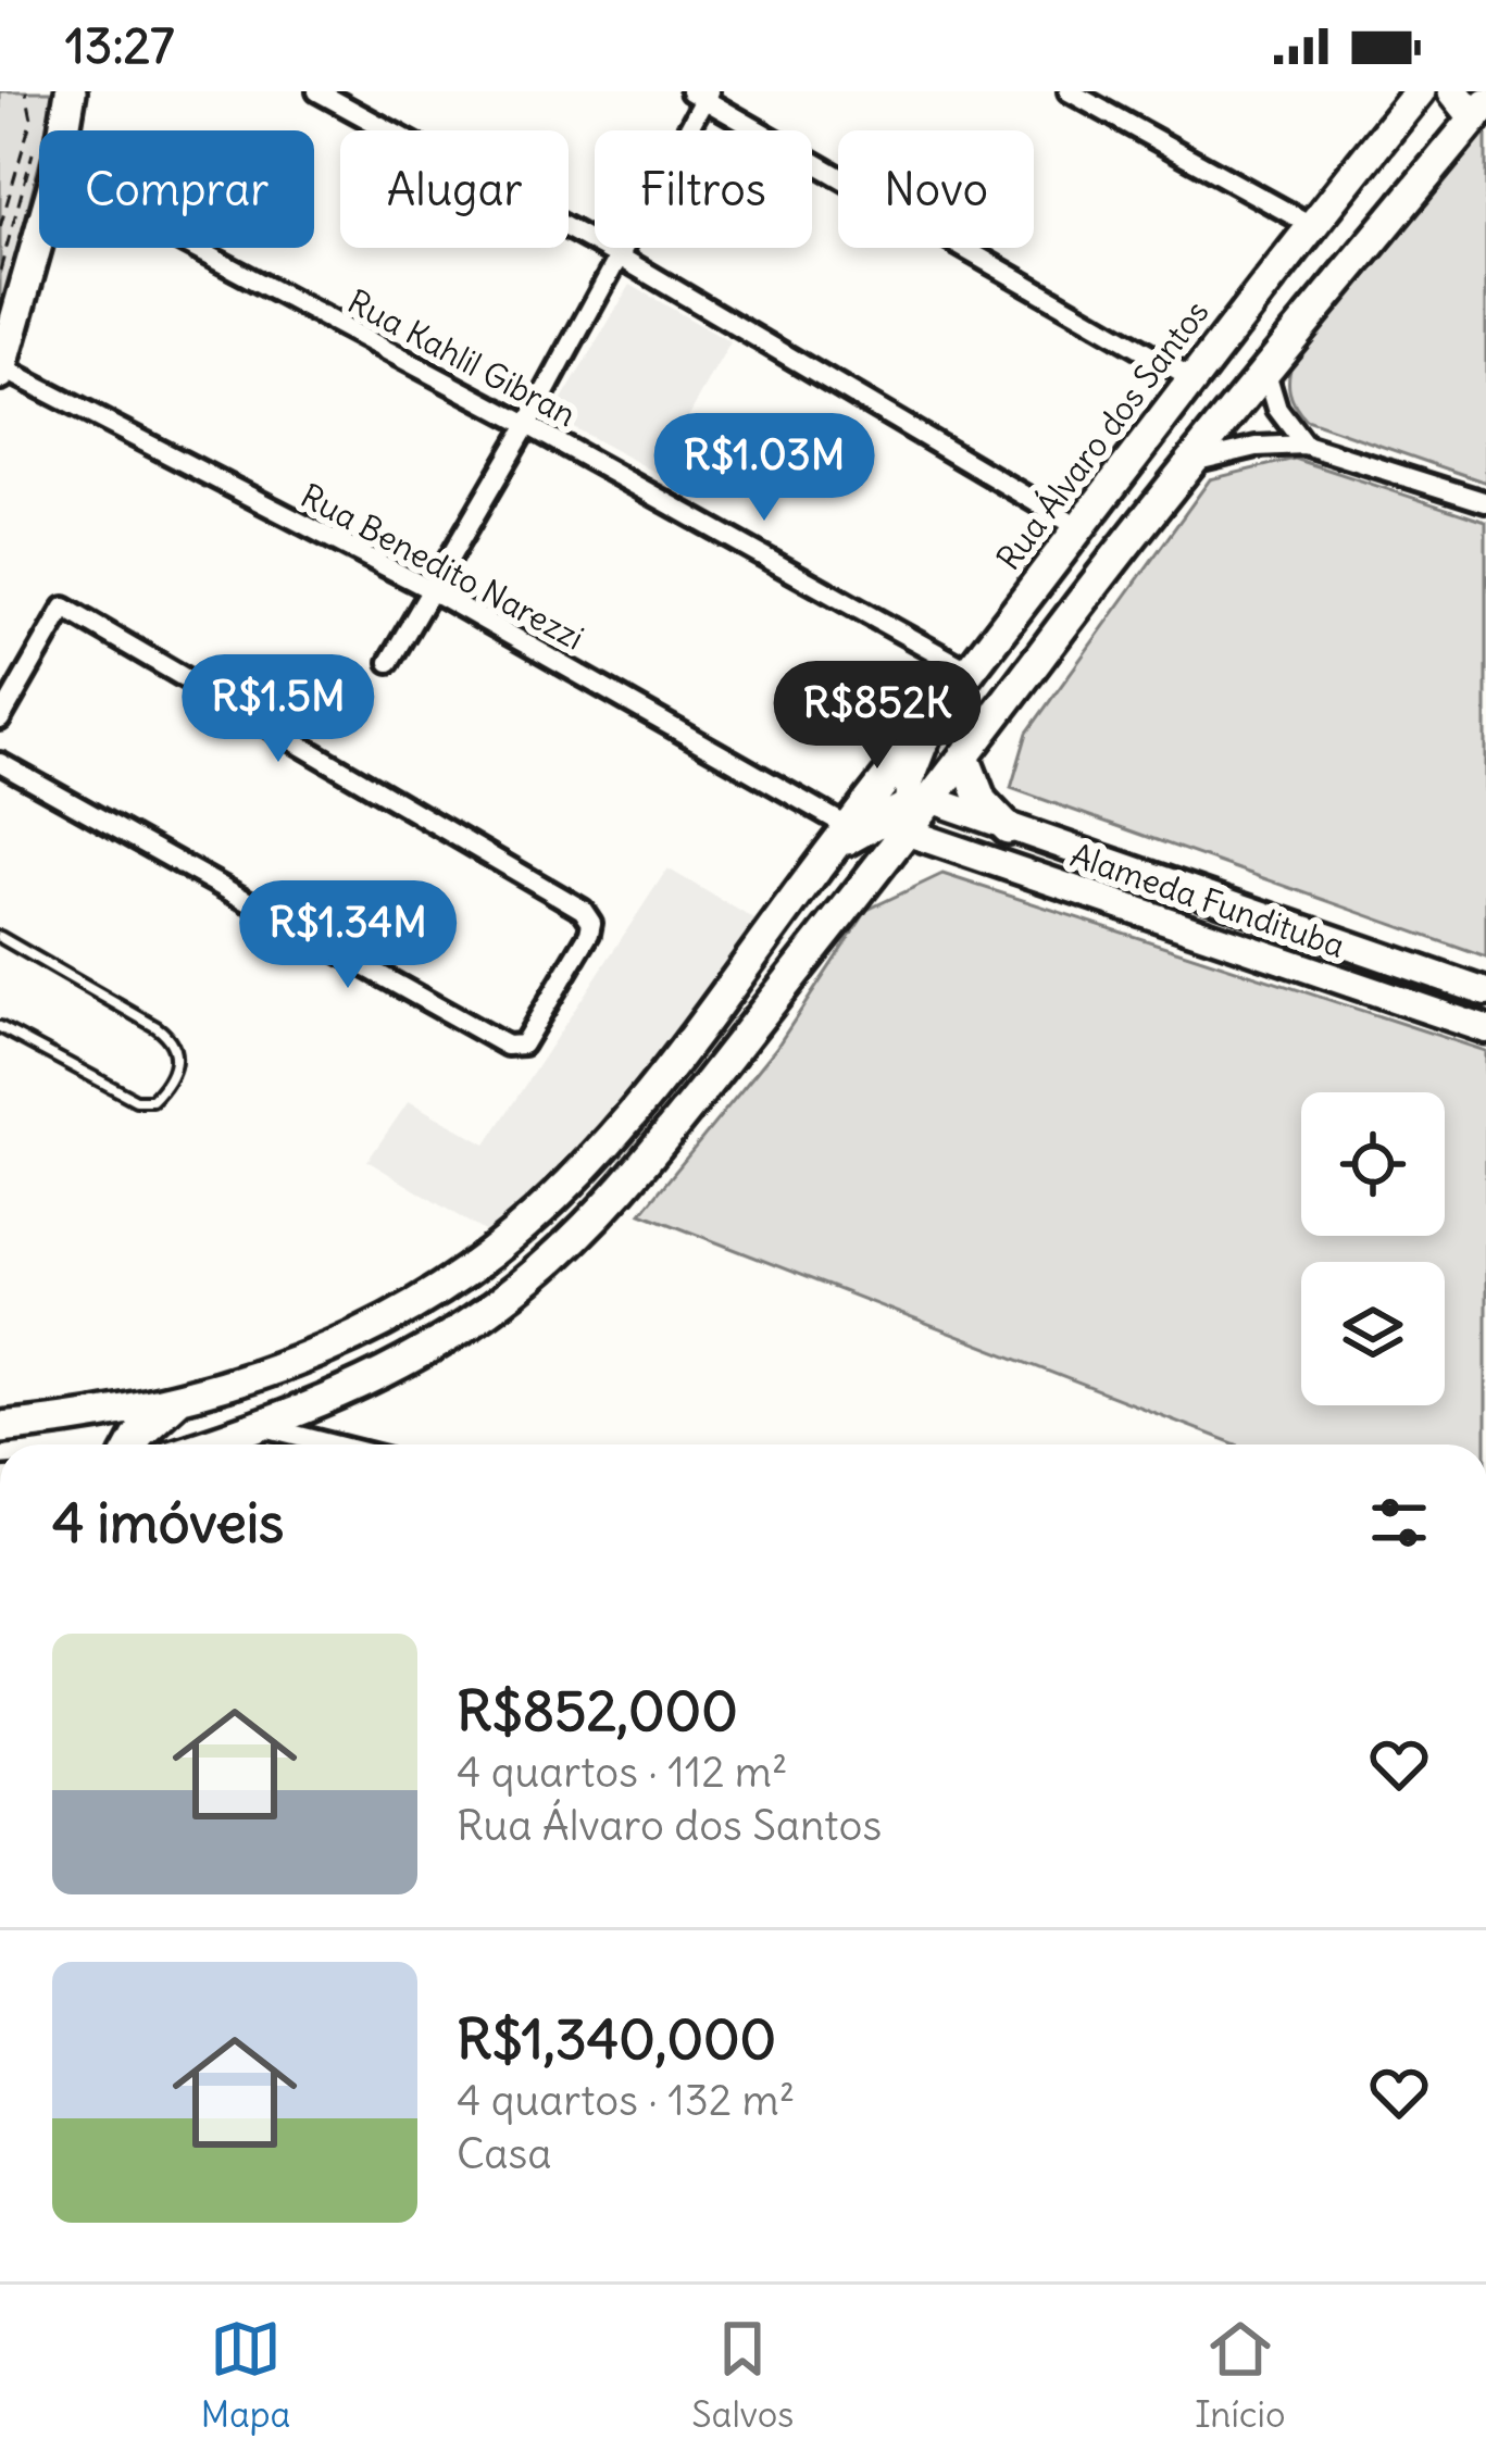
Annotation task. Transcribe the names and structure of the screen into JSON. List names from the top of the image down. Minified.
{"streets":{"main road":["Rua Álvaro dos Santos","Alameda Fundituba"],"street":["Rua Kahlil Gibran","Rua Benedito Narezzi"]},"crossings":[["Rua Kahlil Gibran","Rua Álvaro dos Santos"],["Rua Álvaro dos Santos","Rua Benedito Narezzi"]],"page":{"status":"13:27","chip":["Comprar","Alugar","Filtros","Novo"],"price":["R$1.03M","R$1.5M","R$852K","R$1.34M"],"heading":"4 imóveis","list":[{"name":"R$852,000","note":"4 quartos · 112 m² · Rua Álvaro dos Santos"},{"name":"R$1,340,000","note":"4 quartos · 132 m² · Casa"}],"tabs":["Mapa","Salvos","Início"]}}
